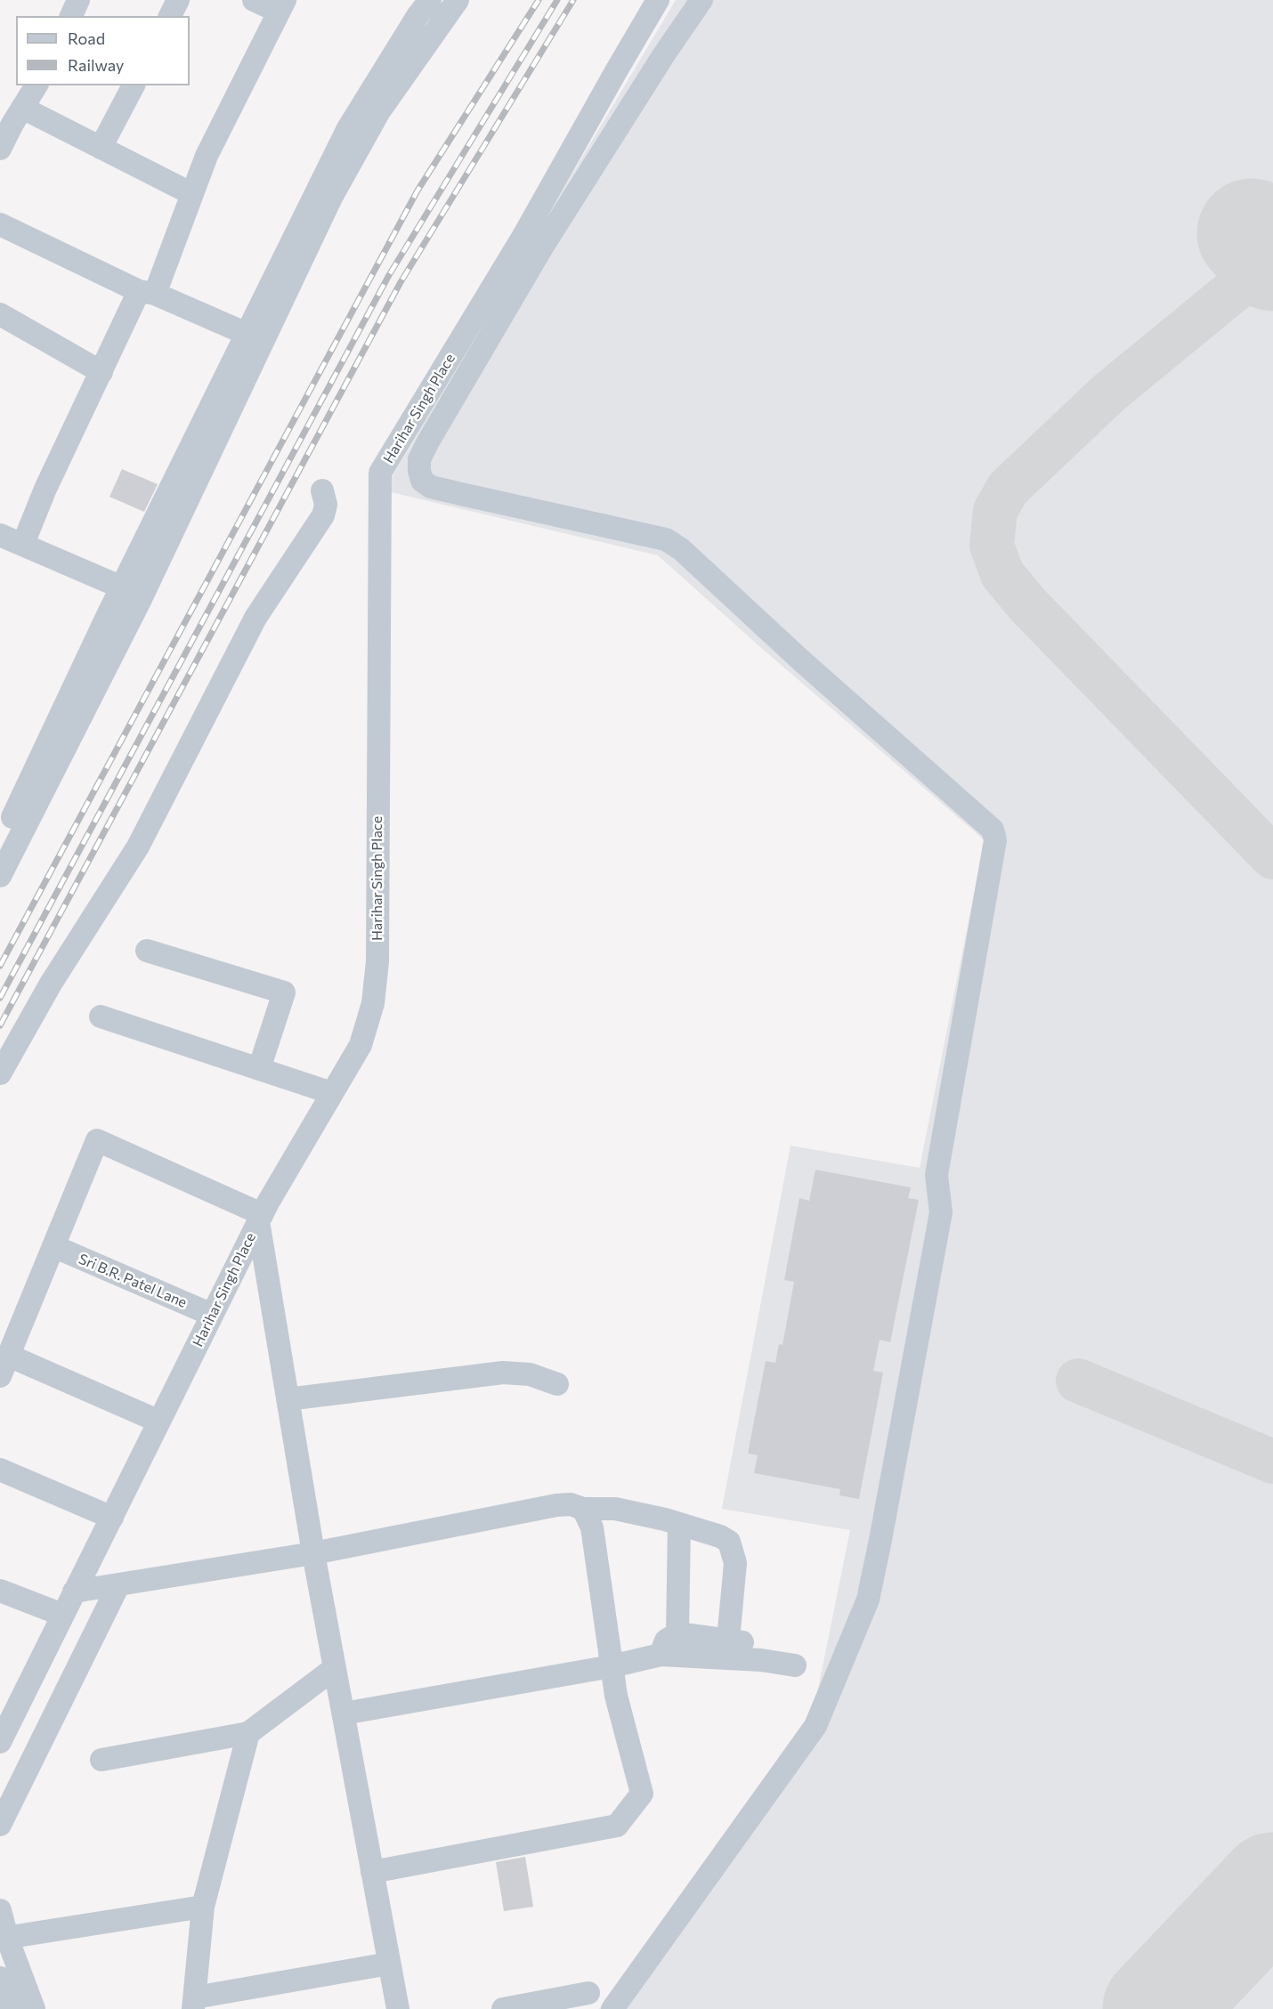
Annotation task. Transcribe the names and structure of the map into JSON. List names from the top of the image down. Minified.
{"streets":{"street":["Harihar Singh Place","Sri B.R. Patel Lane"]},"crossings":[["Harihar Singh Place","Sri B.R. Patel Lane"]],"legend":["Road","Railway"]}
